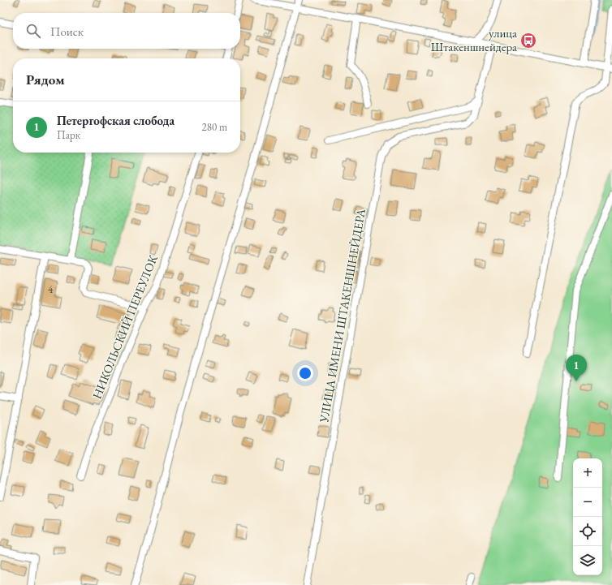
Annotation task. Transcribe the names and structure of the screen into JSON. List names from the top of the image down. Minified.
{"streets":{"street":["УЛИЦА ИМЕНИ ШТАКЕНШНЕЙДЕРА","НИКОЛЬСКИЙ ПЕРЕУЛОК"]},"places":{"bus stop":["улица Штакеншнейдера"]},"house_numbers":["4"],"page":{"search":"Поиск","heading":"Рядом","list":[{"mark":"1","name":"Петергофская слобода","note":"Парк","value":"280 m"}],"pins":"1","map_buttons":["+","−"]}}
